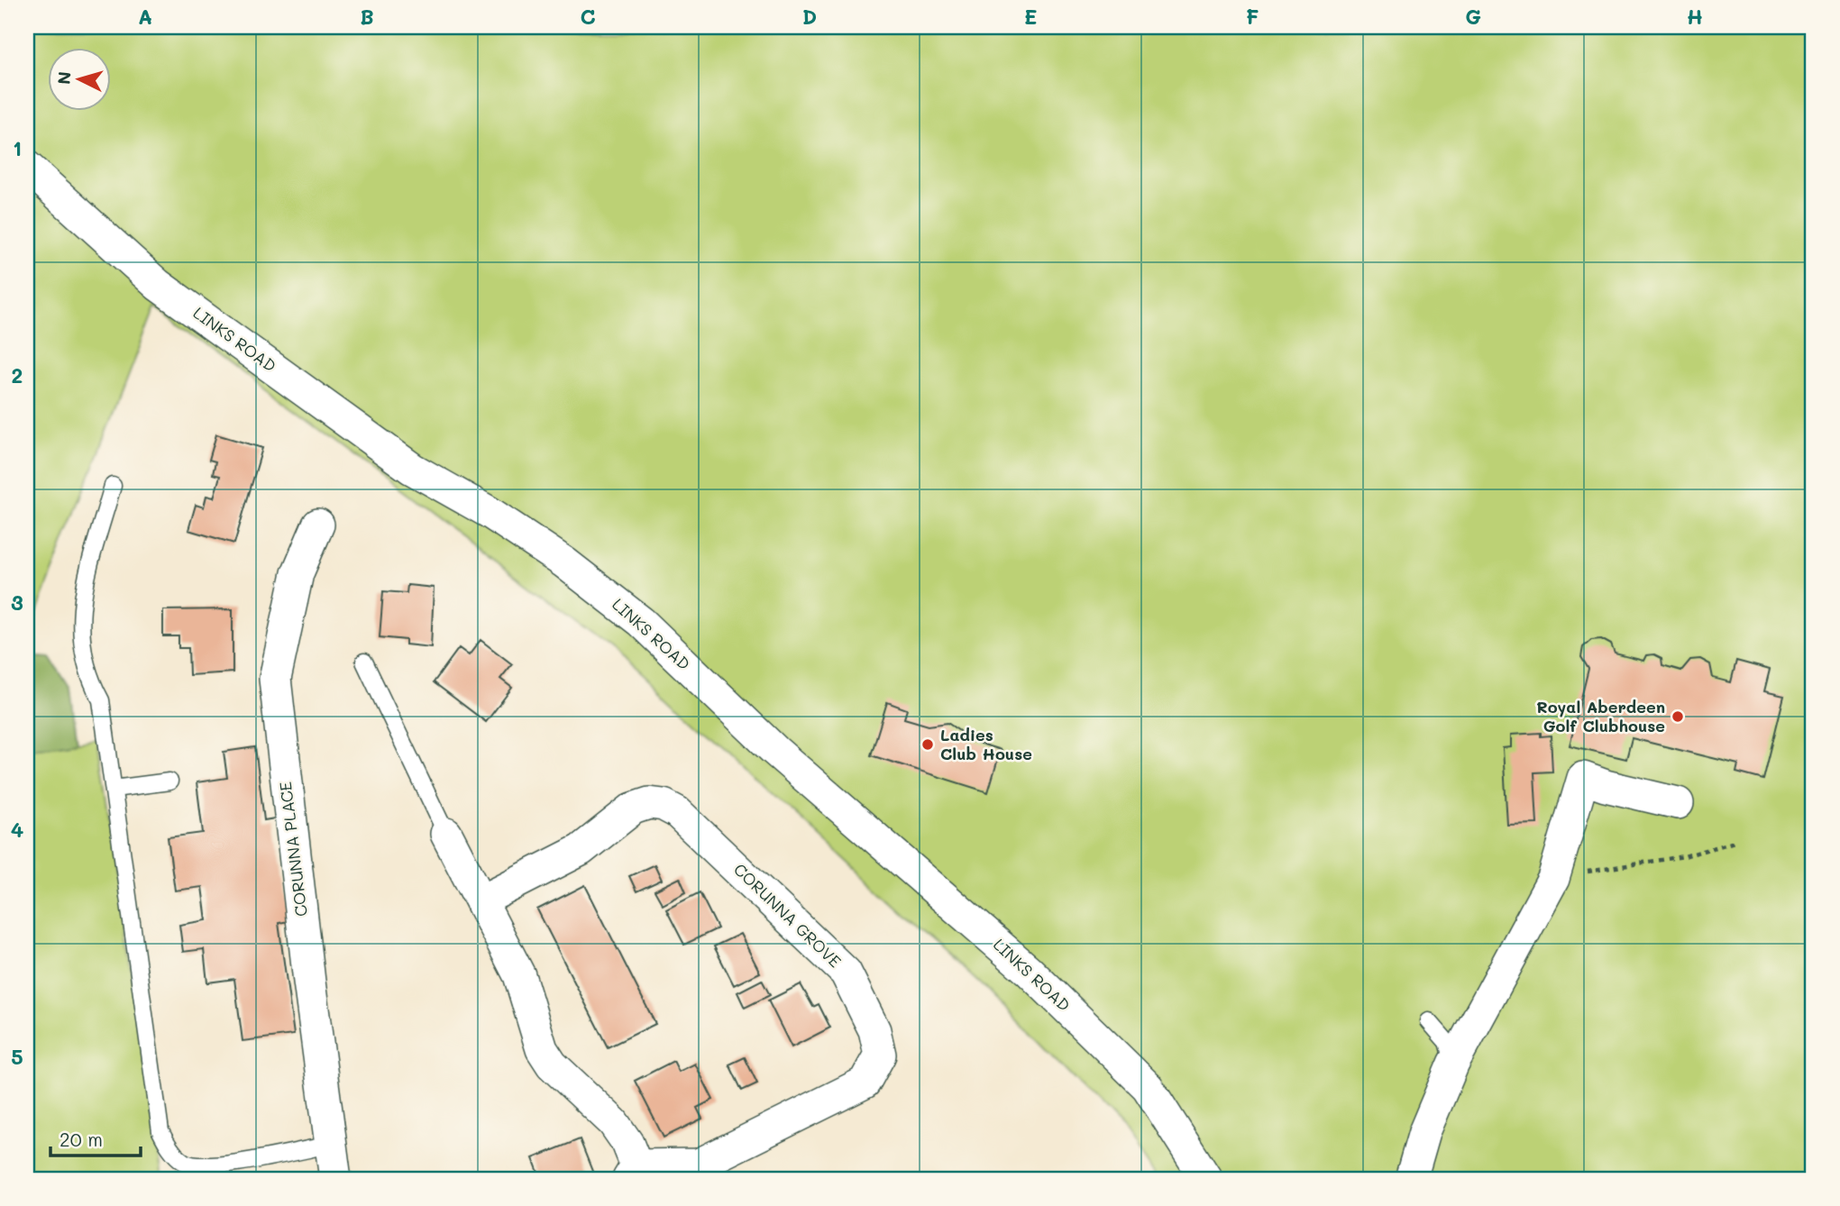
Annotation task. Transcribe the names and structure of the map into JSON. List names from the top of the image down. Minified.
{"streets":{"street":["LINKS ROAD","CORUNNA PLACE","CORUNNA GROVE"]},"places":["Royal Aberdeen Golf Clubhouse","Ladies Club House"],"scale_bar":"20 m","north":"left","grid":{"columns":["A","B","C","D","E","F","G","H"],"rows":["1","2","3","4","5"]}}
